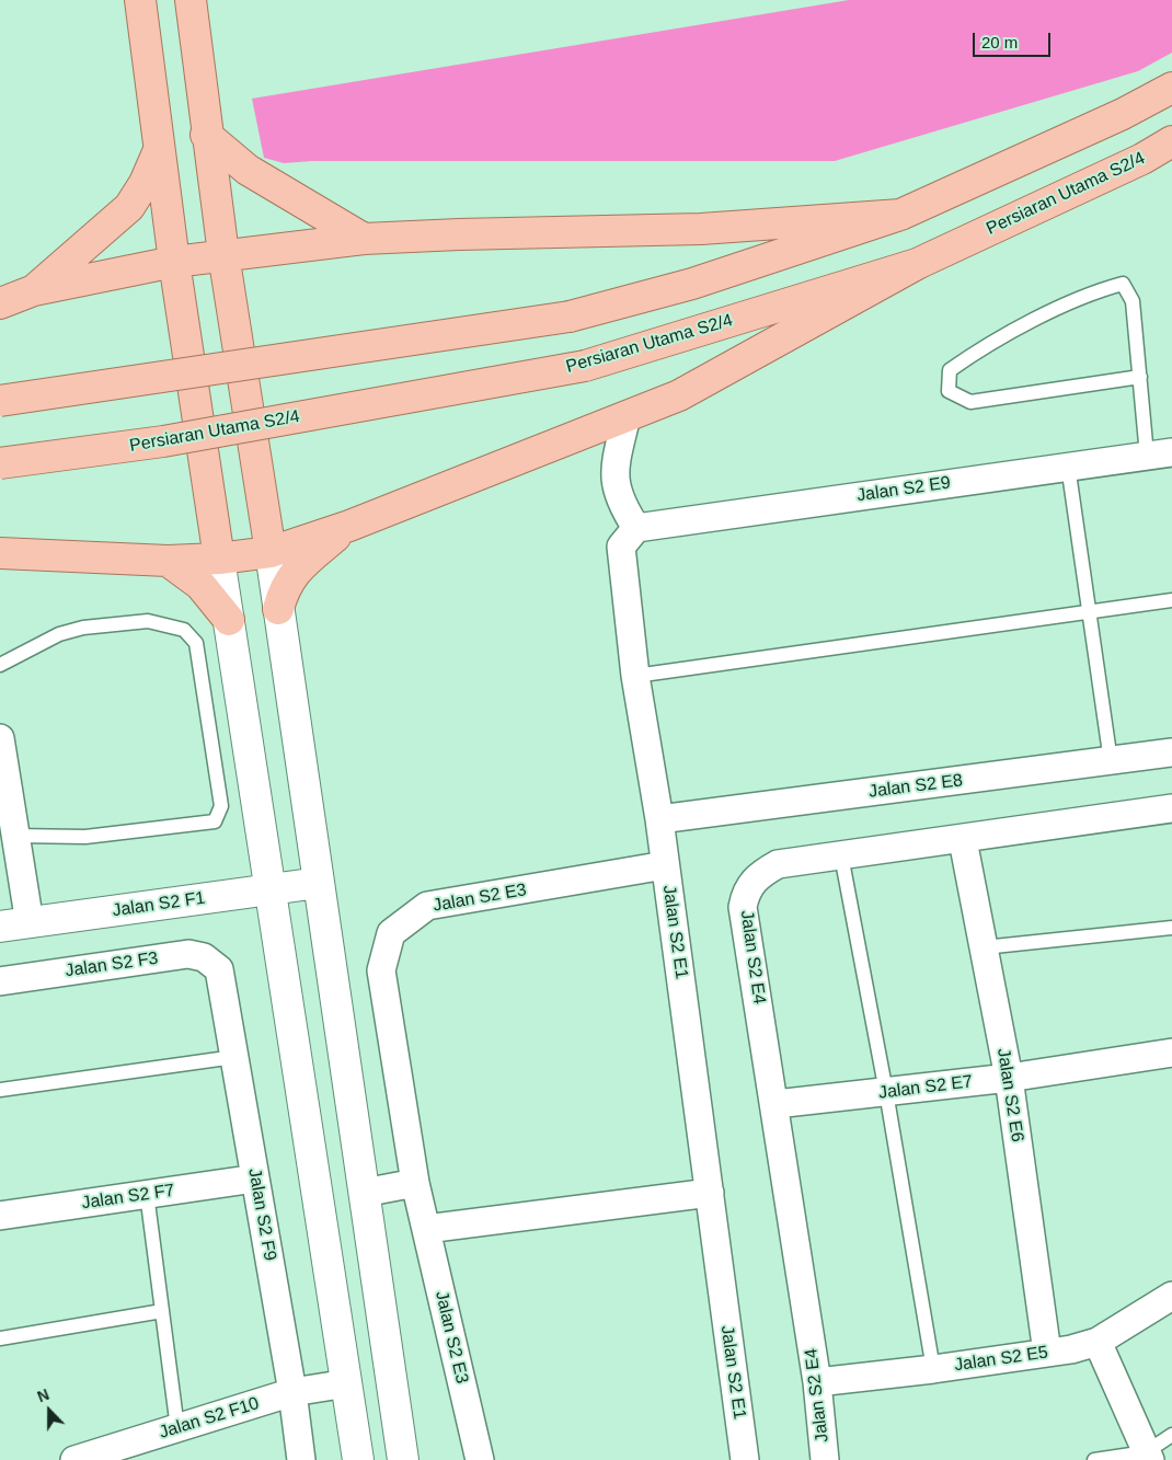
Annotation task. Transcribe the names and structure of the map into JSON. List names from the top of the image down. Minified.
{"streets":{"main road":["Persiaran Utama S2/4"],"street":["Jalan S2 E9","Jalan S2 E8","Jalan S2 E3","Jalan S2 F1","Jalan S2 E1","Jalan S2 E4","Jalan S2 F3","Jalan S2 E7","Jalan S2 E6","Jalan S2 F7","Jalan S2 F9","Jalan S2 E5","Jalan S2 F10"]},"crossings":[["Jalan S2 E9","Jalan S2 E1"],["Jalan S2 E8","Jalan S2 E1"],["Jalan S2 E3","Jalan S2 E1"],["Jalan S2 E4","Jalan S2 E7"],["Jalan S2 E4","Jalan S2 E6"],["Jalan S2 E4","Jalan S2 E5"],["Jalan S2 F3","Jalan S2 F9"],["Jalan S2 E7","Jalan S2 E6"],["Jalan S2 E6","Jalan S2 E5"],["Jalan S2 F7","Jalan S2 F9"],["Jalan S2 F9","Jalan S2 F10"]],"scale_bar":"20 m","north":"top"}
